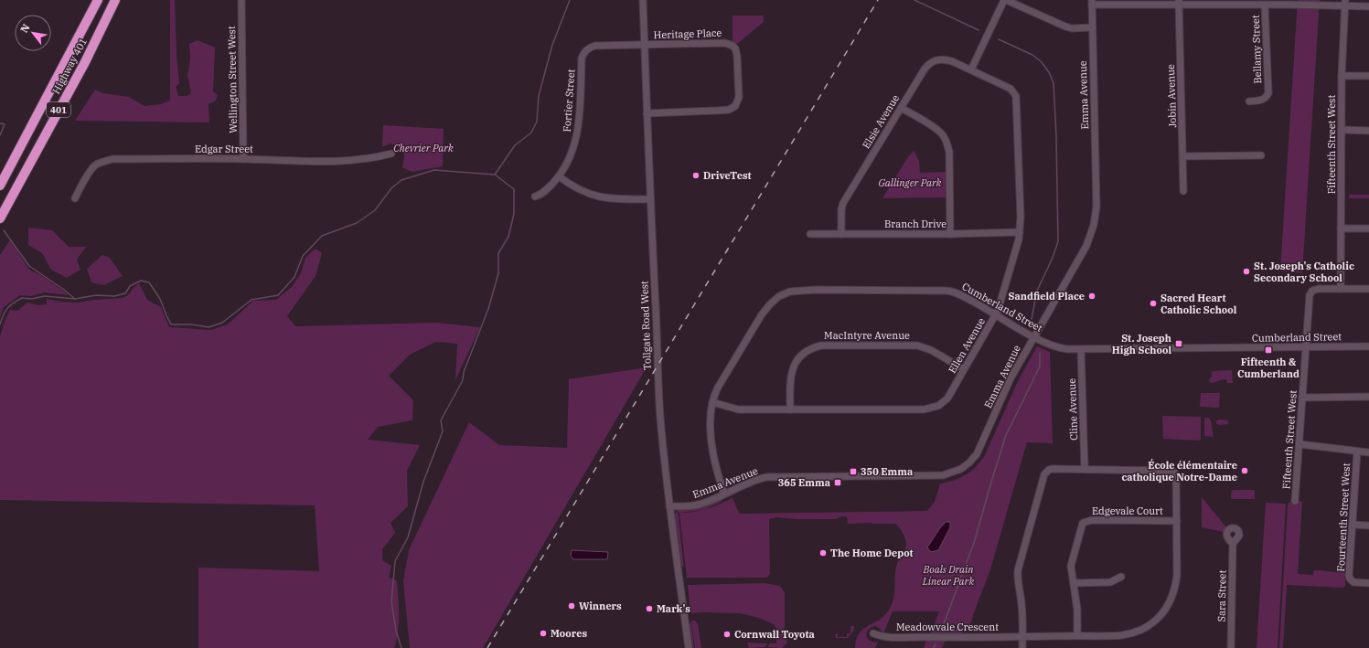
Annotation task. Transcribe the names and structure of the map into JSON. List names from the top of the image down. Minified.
{"streets":{"highway":["Highway 401","401"],"street":["Heritage Place","Bellamy Street","Wellington Street West","Emma Avenue","Jobin Avenue","Fortier Street","Elsie Avenue","Fifteenth Street West","Edgar Street","Branch Drive","Cumberland Street","Tollgate Road West","MacIntyre Avenue","Ellen Avenue","Cline Avenue","Edgevale Court","Fourteenth Street West","Sara Street","Meadowvale Crescent"]},"crossings":[["Heritage Place","Fortier Street"],["Heritage Place","Tollgate Road West"],["Wellington Street West","Edgar Street"],["Emma Avenue","Cumberland Street"],["Emma Avenue","Tollgate Road West"],["Fortier Street","Tollgate Road West"],["Elsie Avenue","Branch Drive"],["Elsie Avenue","Ellen Avenue"],["Fifteenth Street West","Cumberland Street"],["Branch Drive","Ellen Avenue"],["Cumberland Street","Ellen Avenue"],["Cumberland Street","Cline Avenue"],["MacIntyre Avenue","Ellen Avenue"],["Cline Avenue","Meadowvale Crescent"],["Edgevale Court","Meadowvale Crescent"]],"parks":["Chevrier Park","Gallinger Park","Boals Drain Linear Park"],"places":{"other":["DriveTest","St. Joseph's Catholic Secondary School","Sandfield Place","Sacred Heart Catholic School","École élémentaire catholique Notre-Dame","The Home Depot","Winners","Mark's","Moores","Cornwall Toyota"],"transit":["St. Joseph High School","Fifteenth & Cumberland","350 Emma","365 Emma"]},"north":"top left"}
